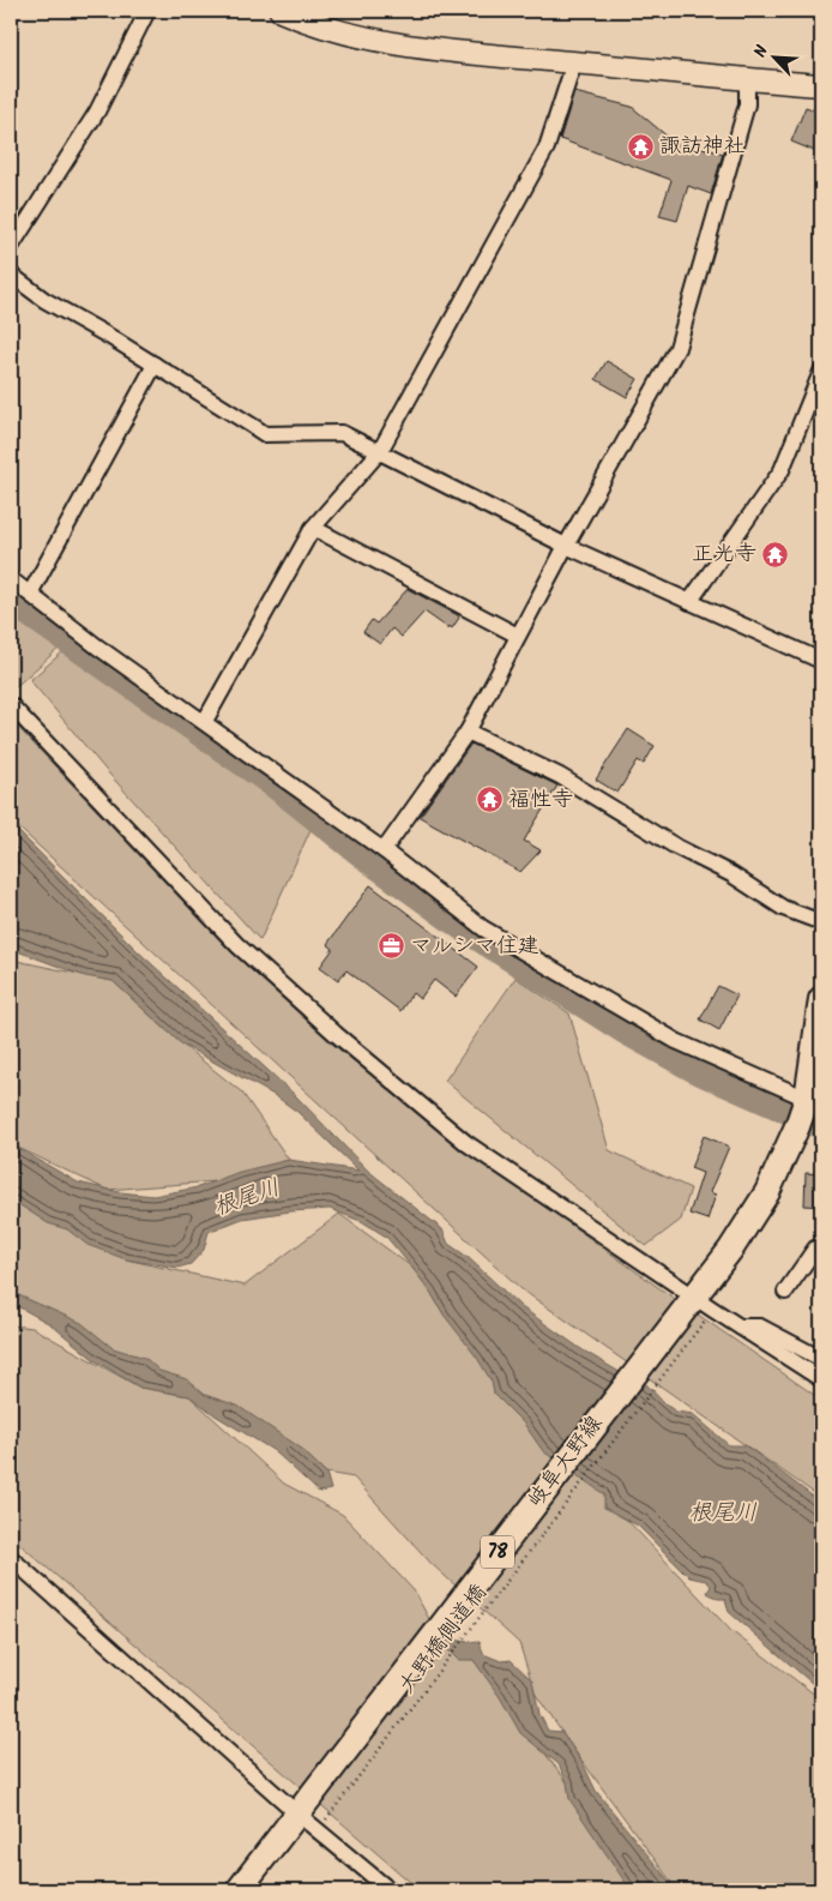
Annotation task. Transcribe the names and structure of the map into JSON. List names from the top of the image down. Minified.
{"streets":{"main road":["岐阜大野線","78"],"path":["大野橋側道橋"]},"water":["根尾川"],"places":{"temple":["諏訪神社","正光寺","福性寺"],"office":["マルシマ住建"]},"north":"top left"}
